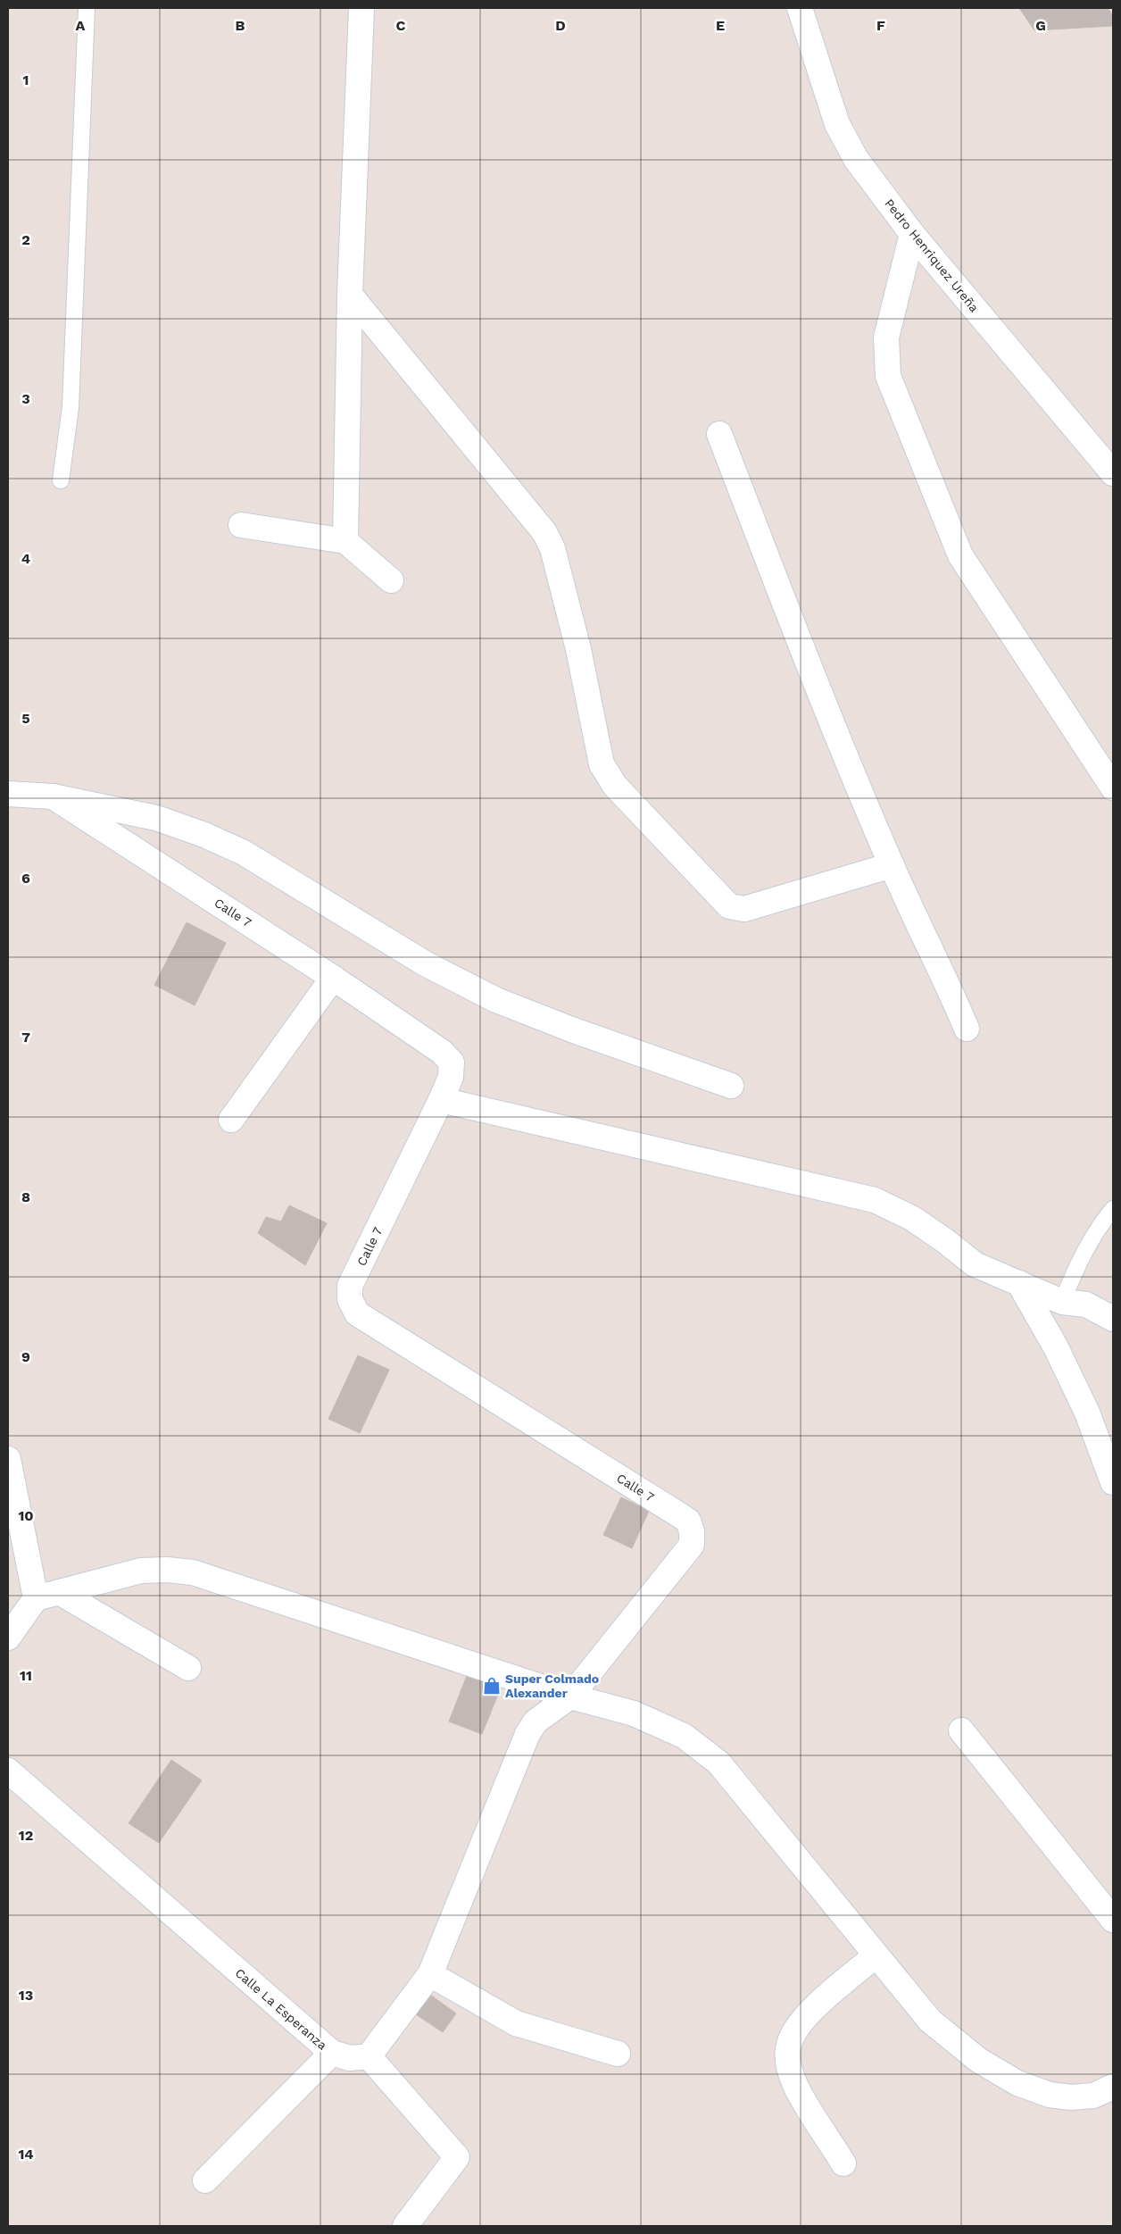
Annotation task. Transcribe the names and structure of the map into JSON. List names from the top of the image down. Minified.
{"streets":{"street":["Pedro Henriquez Ureña","Calle 7","Calle La Esperanza"]},"places":{"shop":["Super Colmado Alexander"]},"grid":{"columns":["A","B","C","D","E","F","G"],"rows":["1","2","3","4","5","6","7","8","9","10","11","12","13","14"]}}
